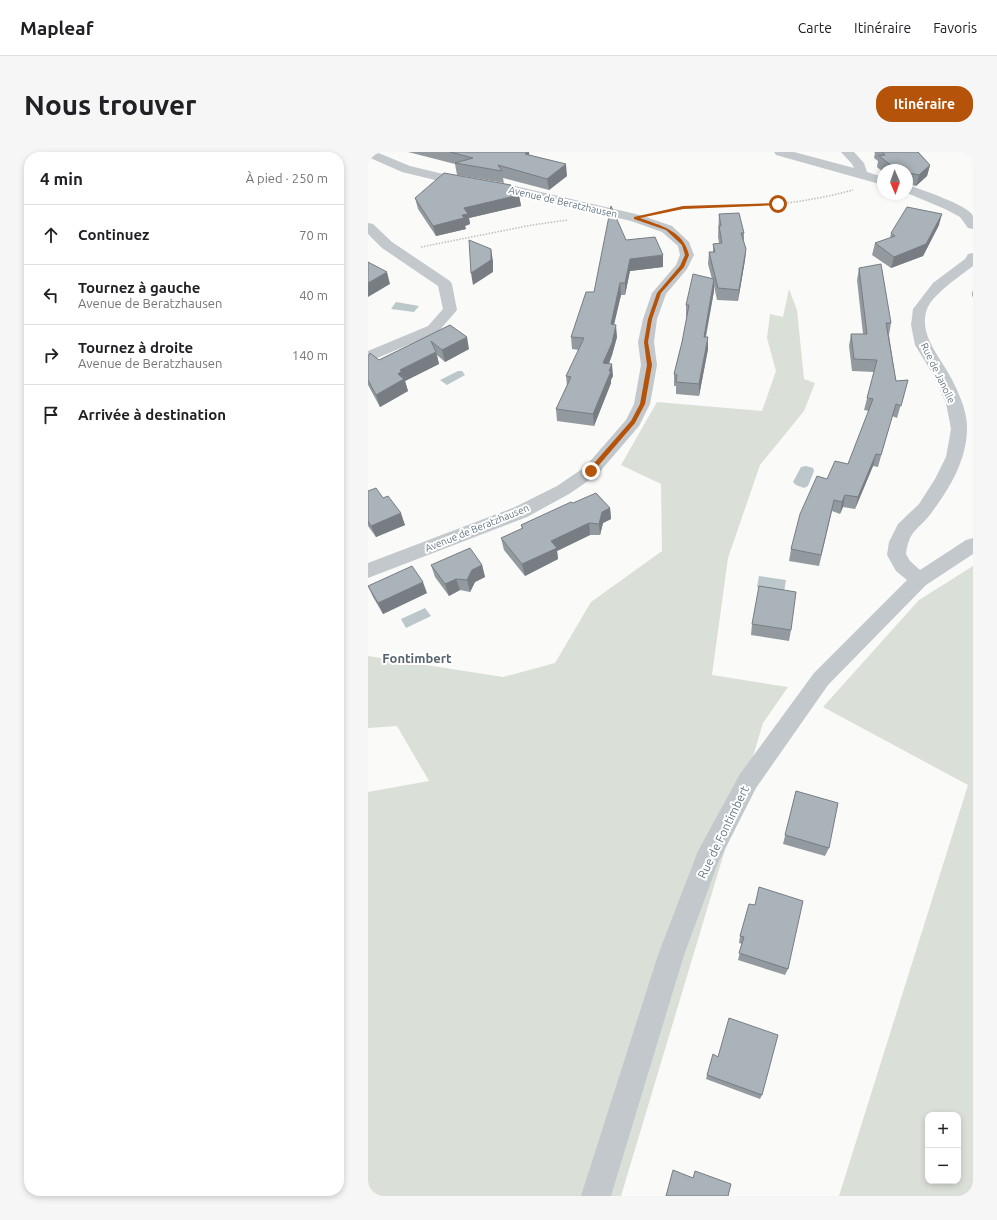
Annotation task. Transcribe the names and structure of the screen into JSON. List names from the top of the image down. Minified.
{"streets":{"street":["Avenue de Beratzhausen","Rue de Janolle","Rue de Fontimbert"]},"crossings":[["Rue de Janolle","Rue de Fontimbert"]],"districts":["Fontimbert"],"north":"bottom","page":{"header":"Mapleaf","nav":["Carte","Itinéraire","Favoris"],"buttons":"Itinéraire","title":"Nous trouver","heading":["4 min","À pied · 250 m"],"list":[["Continuez","70 m"],["Tournez à gauche","Avenue de Beratzhausen","40 m"],["Tournez à droite","Avenue de Beratzhausen","140 m"],"Arrivée à destination"],"map_buttons":["+","−"]}}
